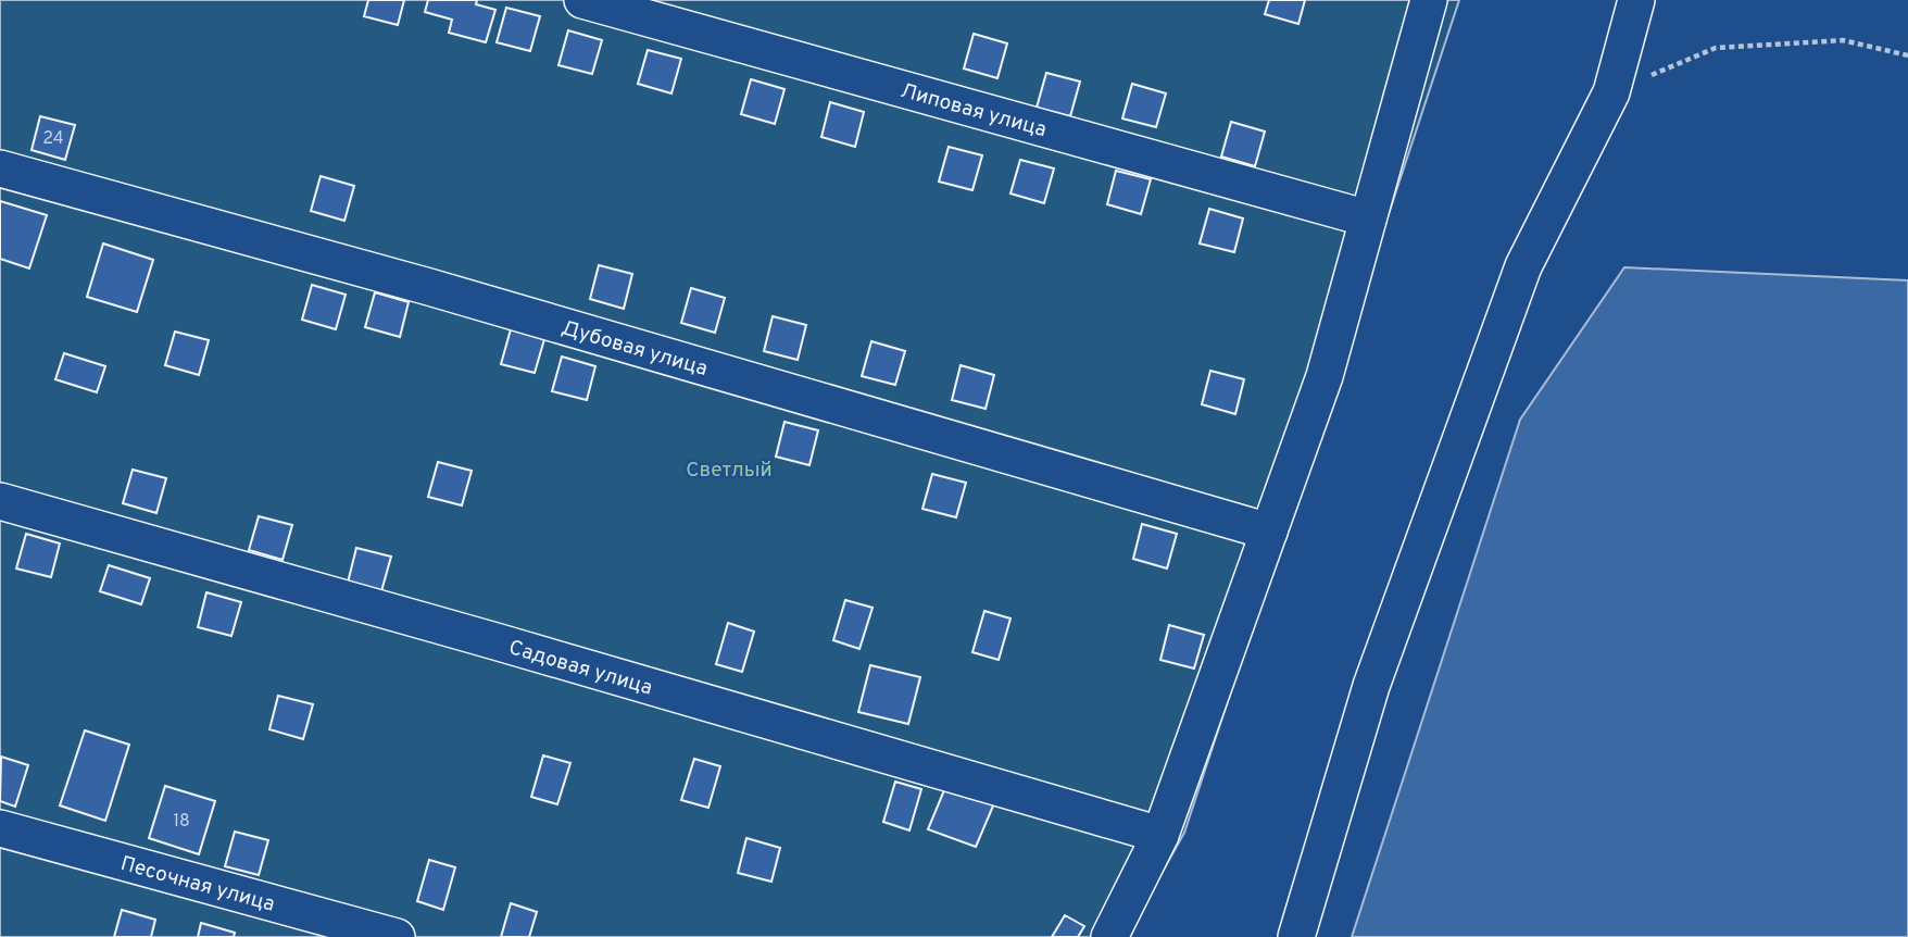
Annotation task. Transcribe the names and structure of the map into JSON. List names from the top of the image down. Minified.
{"streets":{"street":["Липовая улица","Дубовая улица","Садовая улица","Песочная улица"]},"parks":["Светлый"],"house_numbers":["24","18"]}
